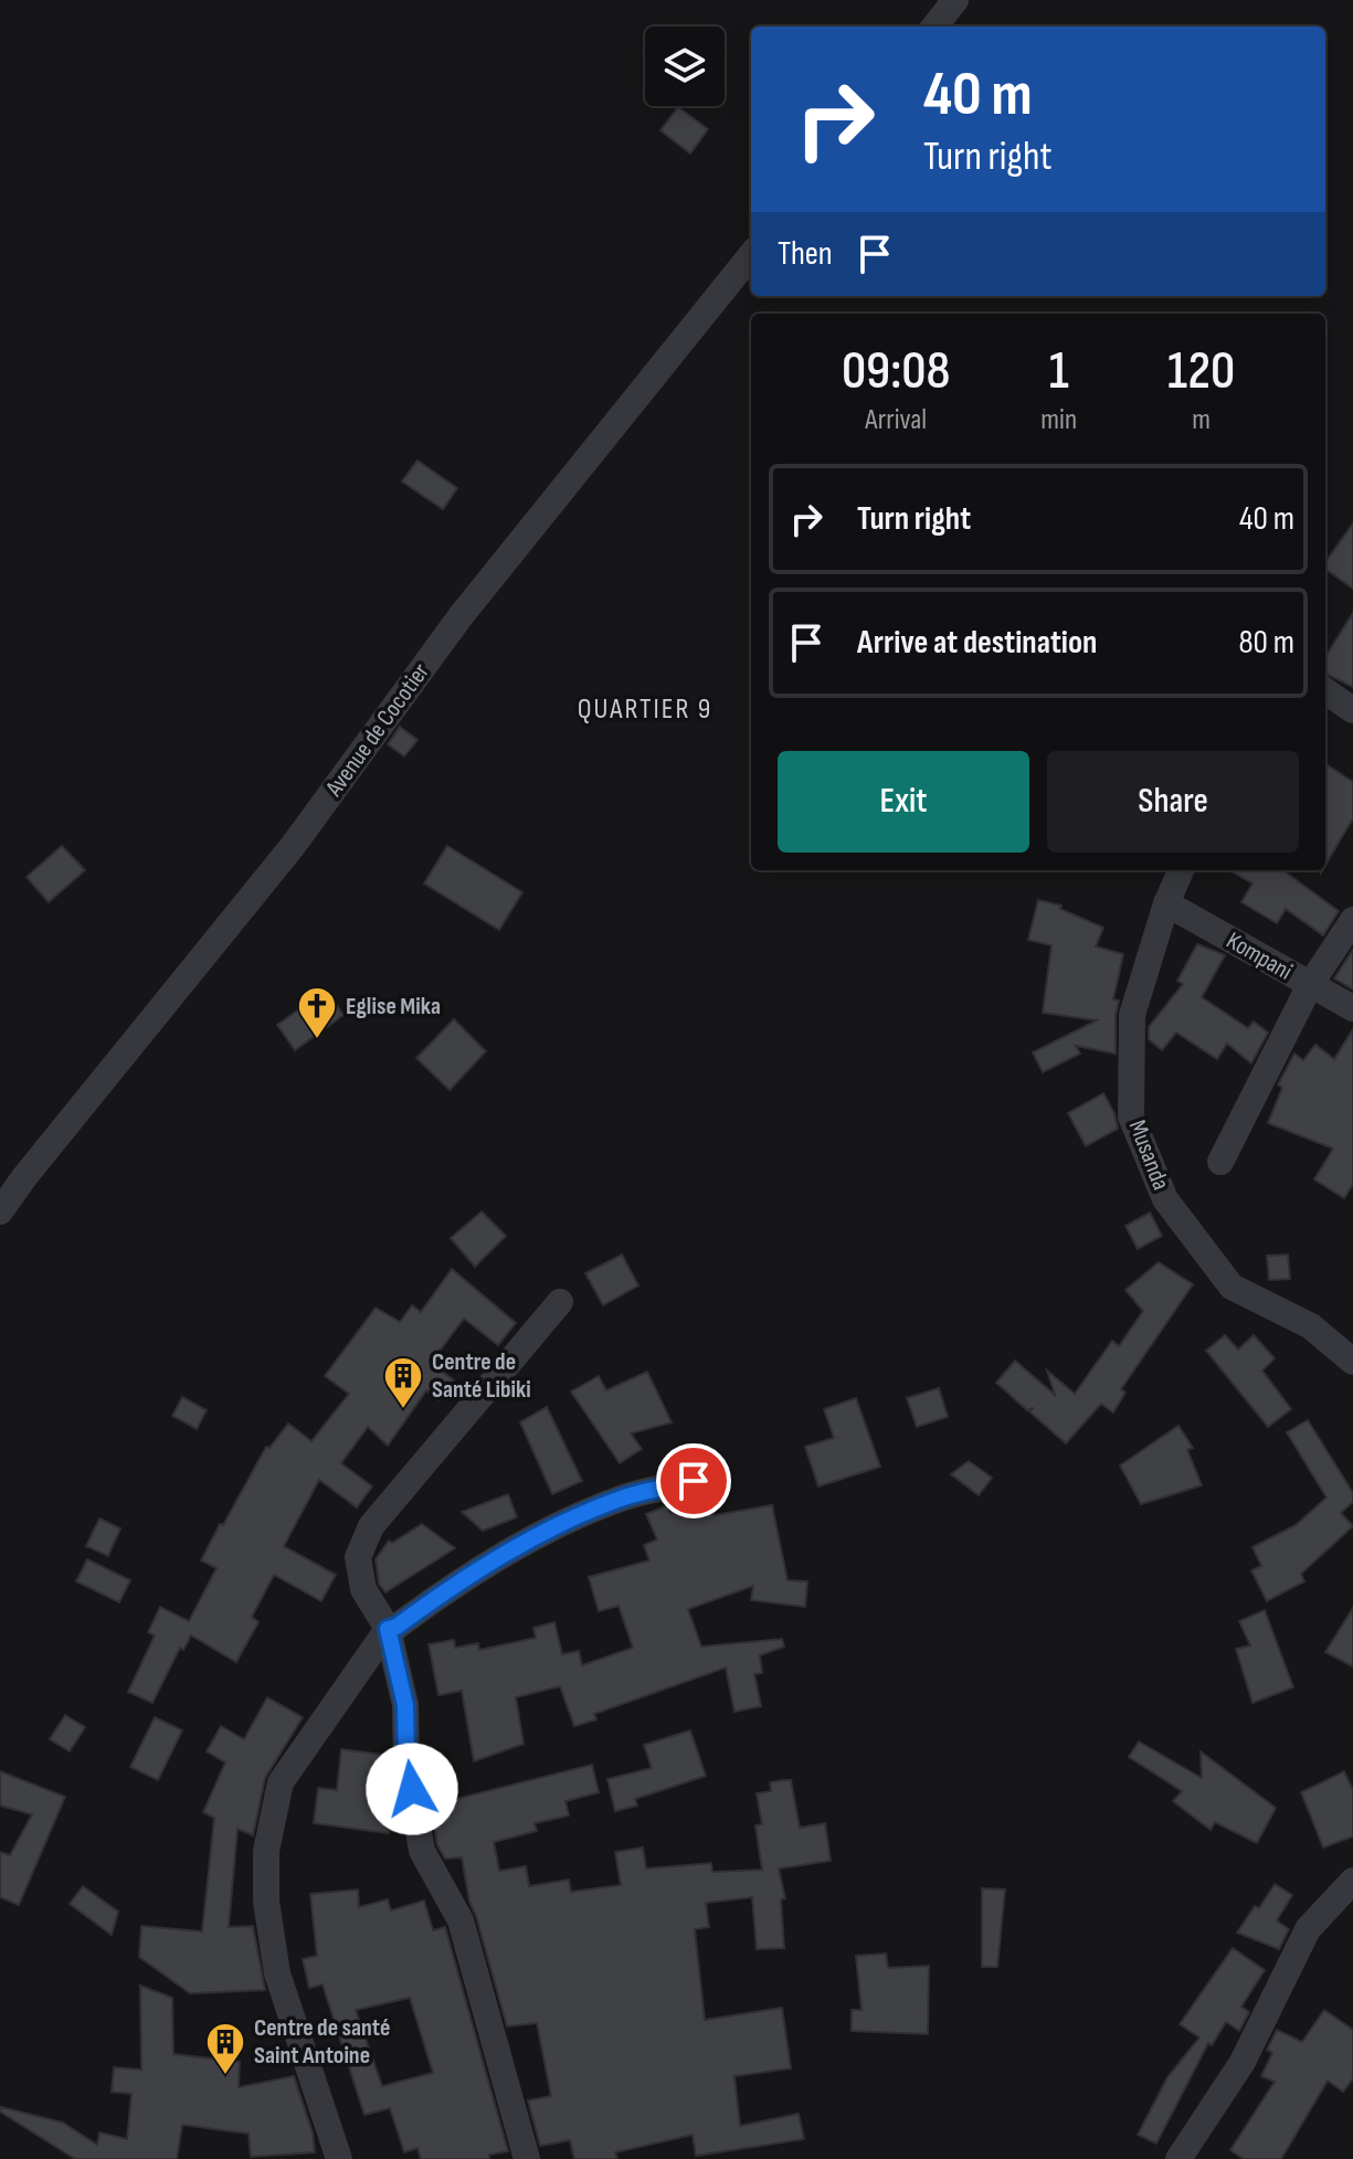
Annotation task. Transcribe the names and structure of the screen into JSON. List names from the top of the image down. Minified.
{"streets":{"street":["Avenue de Cocotier","Kompani","Musanda"]},"crossings":[["Kompani","Musanda"]],"districts":["QUARTIER 9"],"places":{"church":["Eglise Mika"],"building":["Centre de Santé Libiki","Centre de santé Saint Antoine"]},"page":{"turn":["40 m","Turn right"],"then":"Then","eta":["09:08","Arrival","1","min","120","m"],"list":[{"name":"Turn right","value":"40 m"},{"name":"Arrive at destination","value":"80 m"}],"buttons":["Exit","Share"]}}
